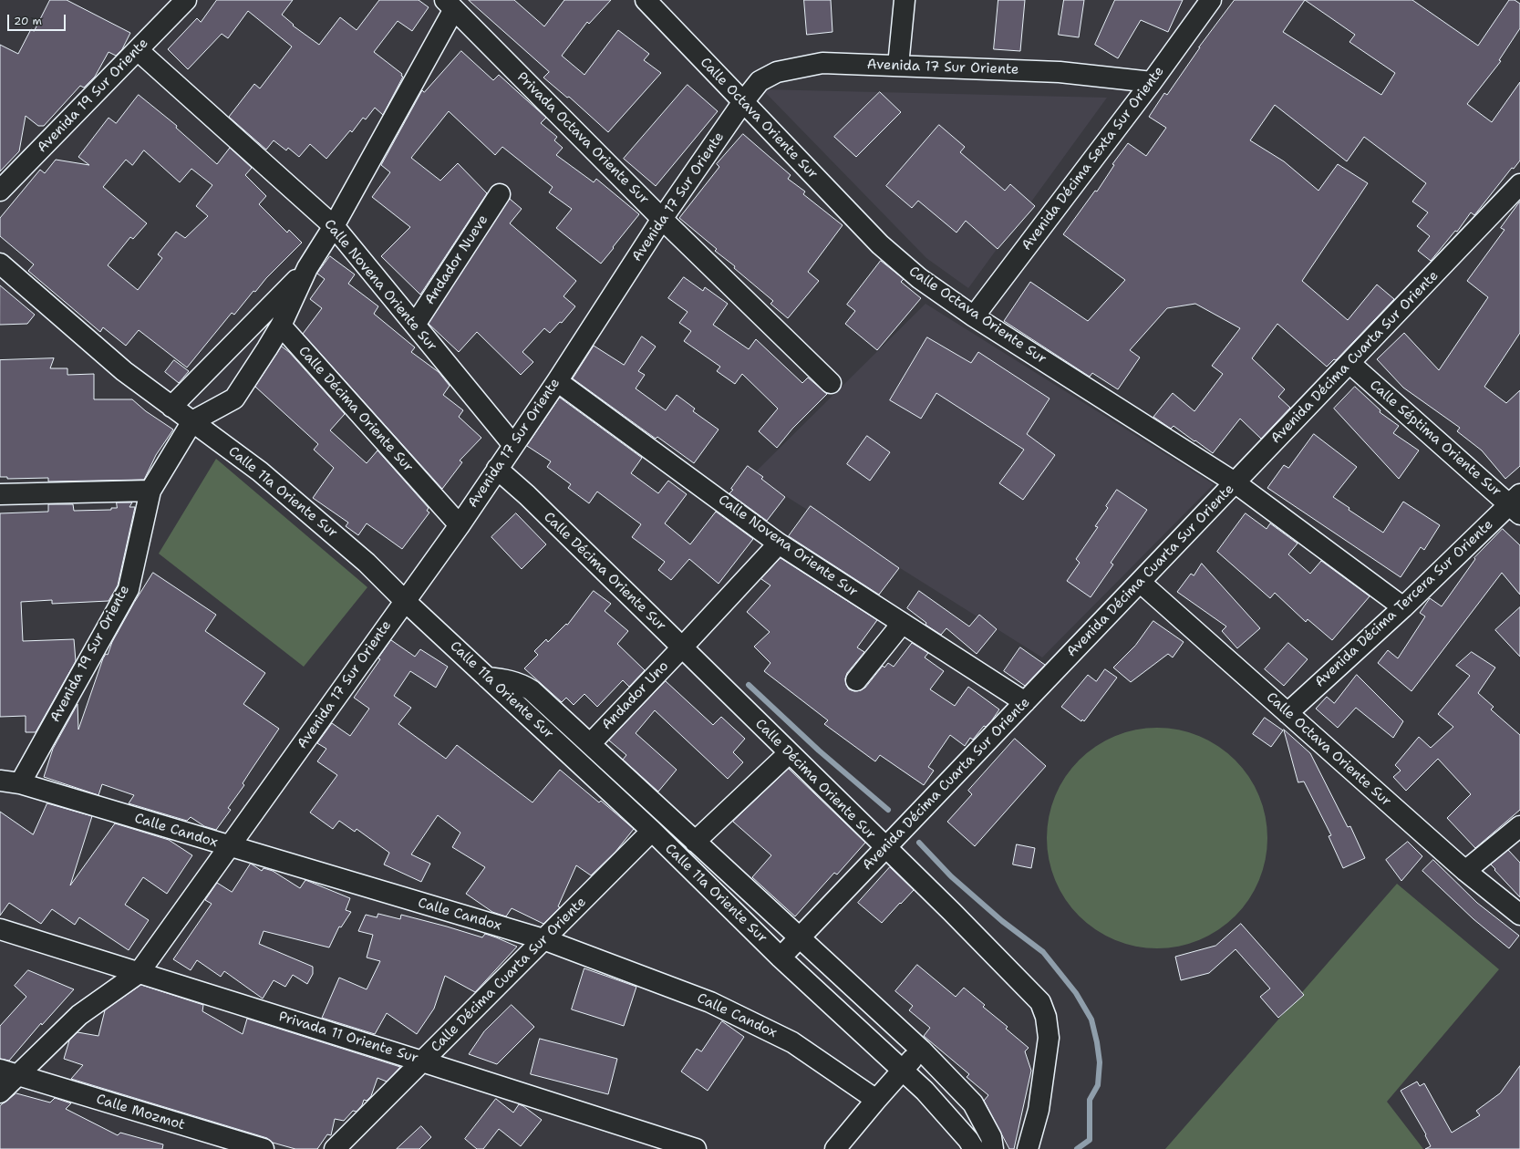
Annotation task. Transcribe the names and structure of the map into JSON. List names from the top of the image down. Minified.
{"streets":{"street":["Avenida 17 Sur Oriente","Avenida 19 Sur Oriente","Calle Octava Oriente Sur","Privada Octava Oriente Sur","Avenida Décima Sexta Sur Oriente","Andador Nueve","Calle Novena Oriente Sur","Avenida Décima Cuarta Sur Oriente","Calle Décima Oriente Sur","Calle Séptima Oriente Sur","Calle 11a Oriente Sur","Avenida Décima Tercera Sur Oriente","Andador Uno","Calle Candox","Calle Décima Cuarta Sur Oriente","Privada 11 Oriente Sur","Calle Mozmot"]},"crossings":[["Avenida 17 Sur Oriente","Calle Octava Oriente Sur"],["Avenida 17 Sur Oriente","Privada Octava Oriente Sur"],["Avenida 17 Sur Oriente","Avenida Décima Sexta Sur Oriente"],["Avenida 17 Sur Oriente","Calle Novena Oriente Sur"],["Avenida 17 Sur Oriente","Calle Décima Oriente Sur"],["Avenida 17 Sur Oriente","Calle 11a Oriente Sur"],["Avenida 17 Sur Oriente","Calle Candox"],["Avenida 17 Sur Oriente","Privada 11 Oriente Sur"],["Avenida 17 Sur Oriente","Calle Mozmot"],["Avenida 19 Sur Oriente","Calle Novena Oriente Sur"],["Avenida 19 Sur Oriente","Calle 11a Oriente Sur"],["Avenida 19 Sur Oriente","Calle Candox"],["Calle Octava Oriente Sur","Avenida Décima Sexta Sur Oriente"],["Calle Octava Oriente Sur","Avenida Décima Cuarta Sur Oriente"],["Calle Octava Oriente Sur","Avenida Décima Tercera Sur Oriente"],["Andador Nueve","Calle Novena Oriente Sur"],["Calle Novena Oriente Sur","Avenida Décima Cuarta Sur Oriente"],["Avenida Décima Cuarta Sur Oriente","Calle Décima Oriente Sur"],["Avenida Décima Cuarta Sur Oriente","Calle Séptima Oriente Sur"],["Avenida Décima Cuarta Sur Oriente","Calle 11a Oriente Sur"],["Calle Décima Oriente Sur","Andador Uno"],["Calle Séptima Oriente Sur","Avenida Décima Tercera Sur Oriente"],["Calle 11a Oriente Sur","Andador Uno"],["Calle 11a Oriente Sur","Calle Décima Cuarta Sur Oriente"],["Calle Candox","Calle Décima Cuarta Sur Oriente"],["Calle Décima Cuarta Sur Oriente","Privada 11 Oriente Sur"]],"scale_bar":"20 m"}
